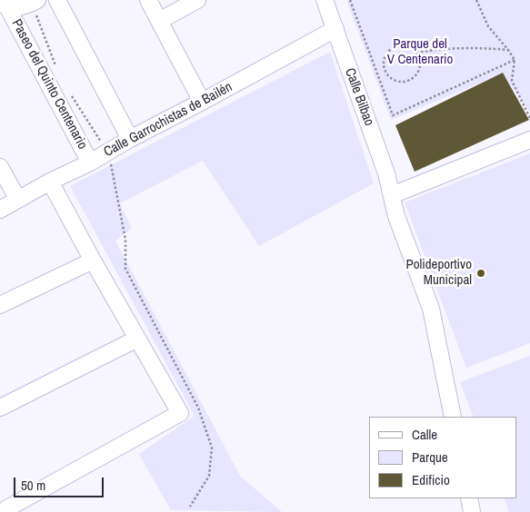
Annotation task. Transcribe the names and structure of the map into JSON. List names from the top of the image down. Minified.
{"streets":{"street":["Paseo del Quinto Centenario","Calle Bilbao","Calle Garrochistas de Bailén"]},"crossings":[["Paseo del Quinto Centenario","Calle Garrochistas de Bailén"],["Calle Bilbao","Calle Garrochistas de Bailén"]],"parks":["Parque del V Centenario"],"places":["Polideportivo Municipal"],"legend":["Calle","Parque","Edificio"],"scale_bar":"50 m"}
